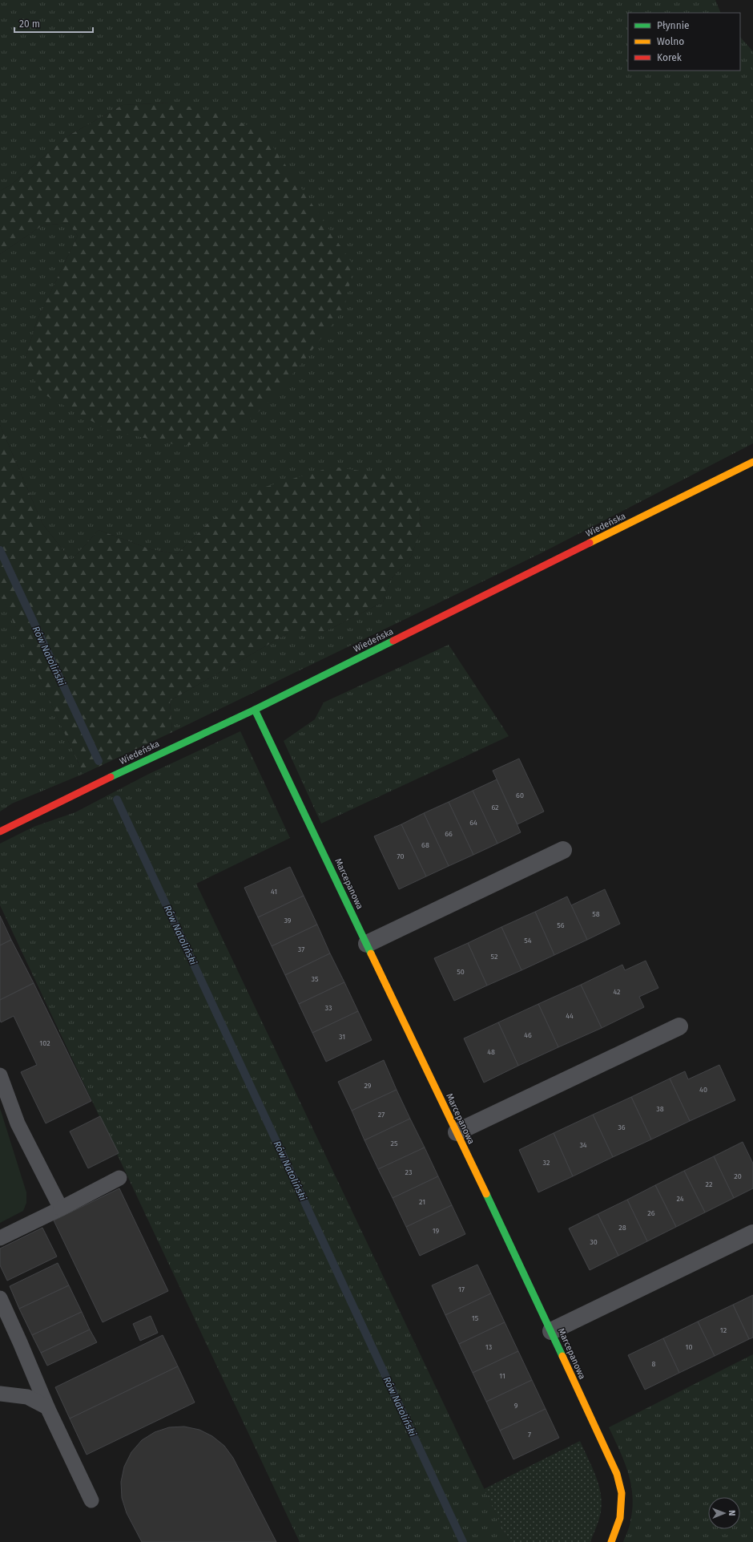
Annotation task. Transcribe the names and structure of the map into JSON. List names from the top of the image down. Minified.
{"streets":{"street":["Wiedeńska","Marcepanowa"]},"crossings":[["Wiedeńska","Marcepanowa"]],"water":["Rów Natoliński"],"house_numbers":["60","62","64","66","68","70","41","58","39","56","54","37","52","50","35","42","33","44","46","31","102","48","29","40","38","27","36","25","34","32","23","20","22","24","21","26","28","19","30","17","15","12","13","10","8","11","9","7"],"legend":["Płynnie","Wolno","Korek"],"scale_bar":"20 m","north":"right"}
